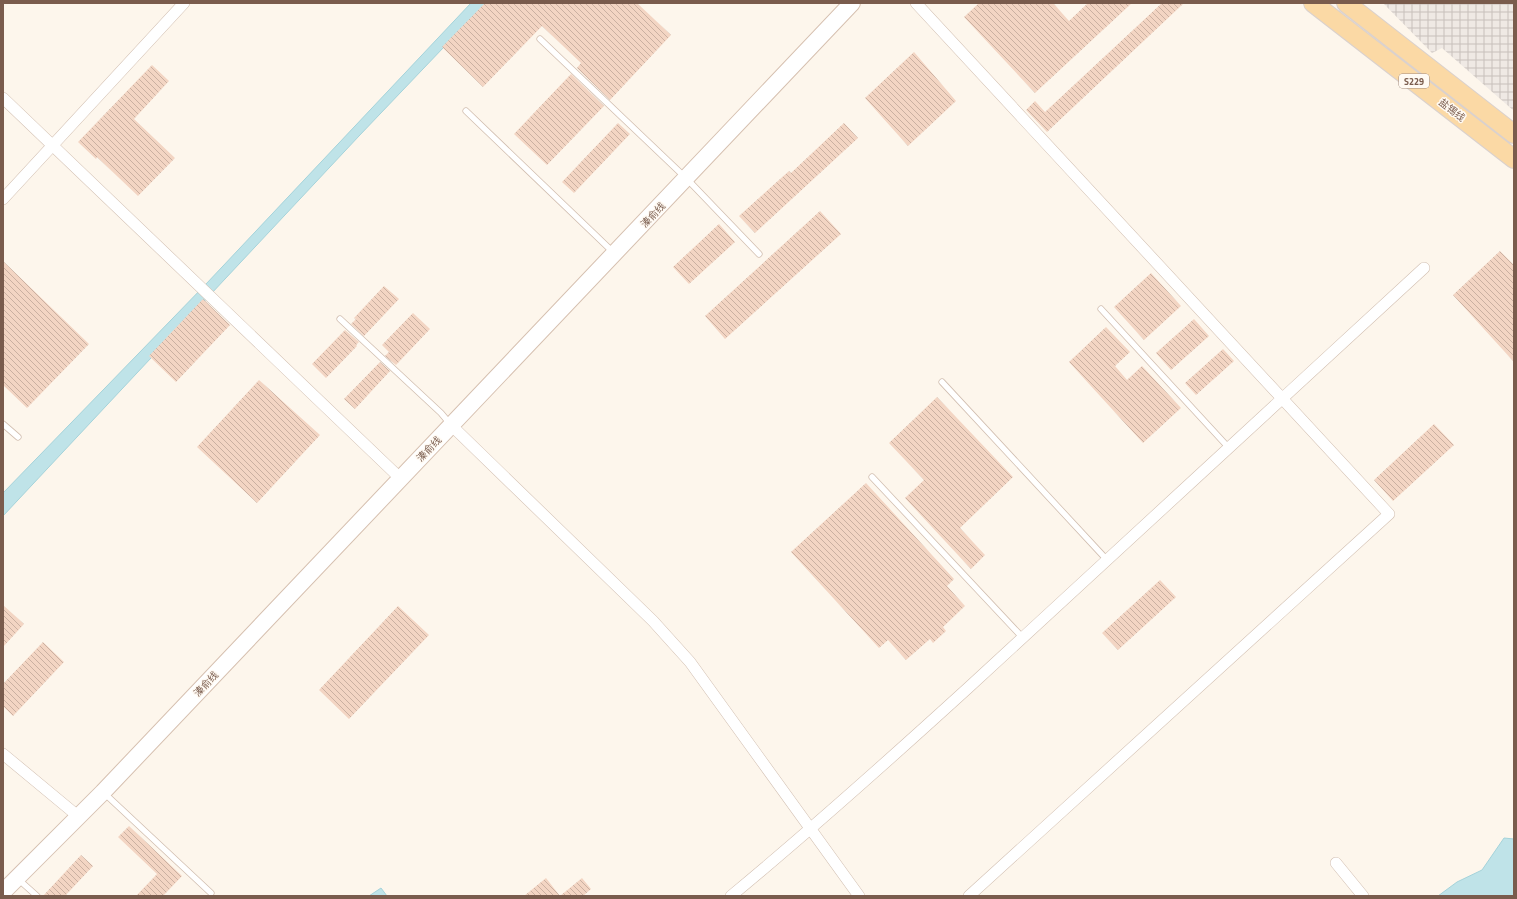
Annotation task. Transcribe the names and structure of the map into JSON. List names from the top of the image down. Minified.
{"streets":{"main road":["S229","盐锡线","溱俞线"]}}
